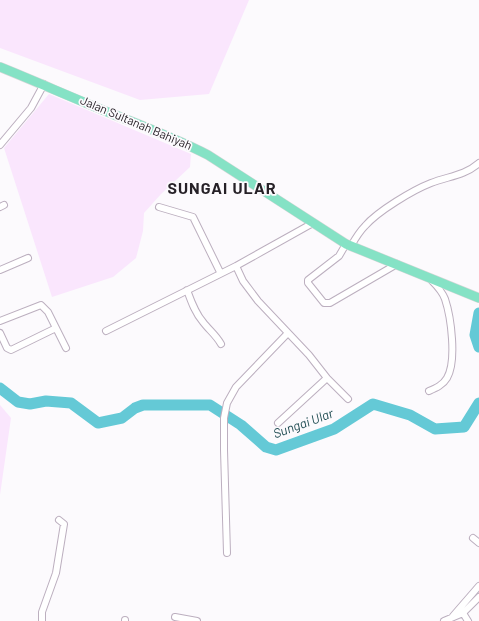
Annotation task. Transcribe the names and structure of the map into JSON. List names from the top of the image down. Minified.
{"streets":{"main road":["Jalan Sultanah Bahiyah"]},"districts":["SUNGAI ULAR"],"water":["Sungai Ular"]}
